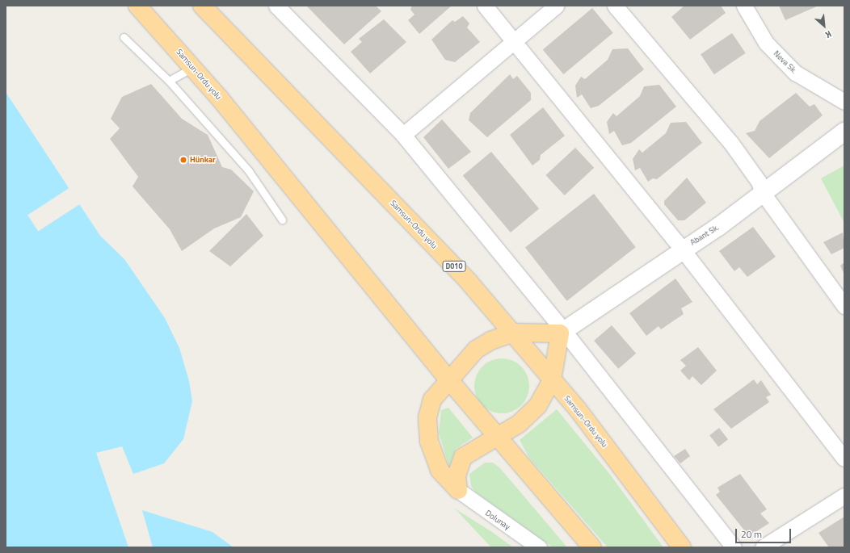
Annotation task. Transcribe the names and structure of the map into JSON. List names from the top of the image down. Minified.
{"streets":{"highway":["Samsun-Ordu yolu","D010"],"street":["Neva Sk.","Abant Sk.","Dolunay"]},"places":["Hünkar"],"scale_bar":"20 m","north":"bottom right"}
